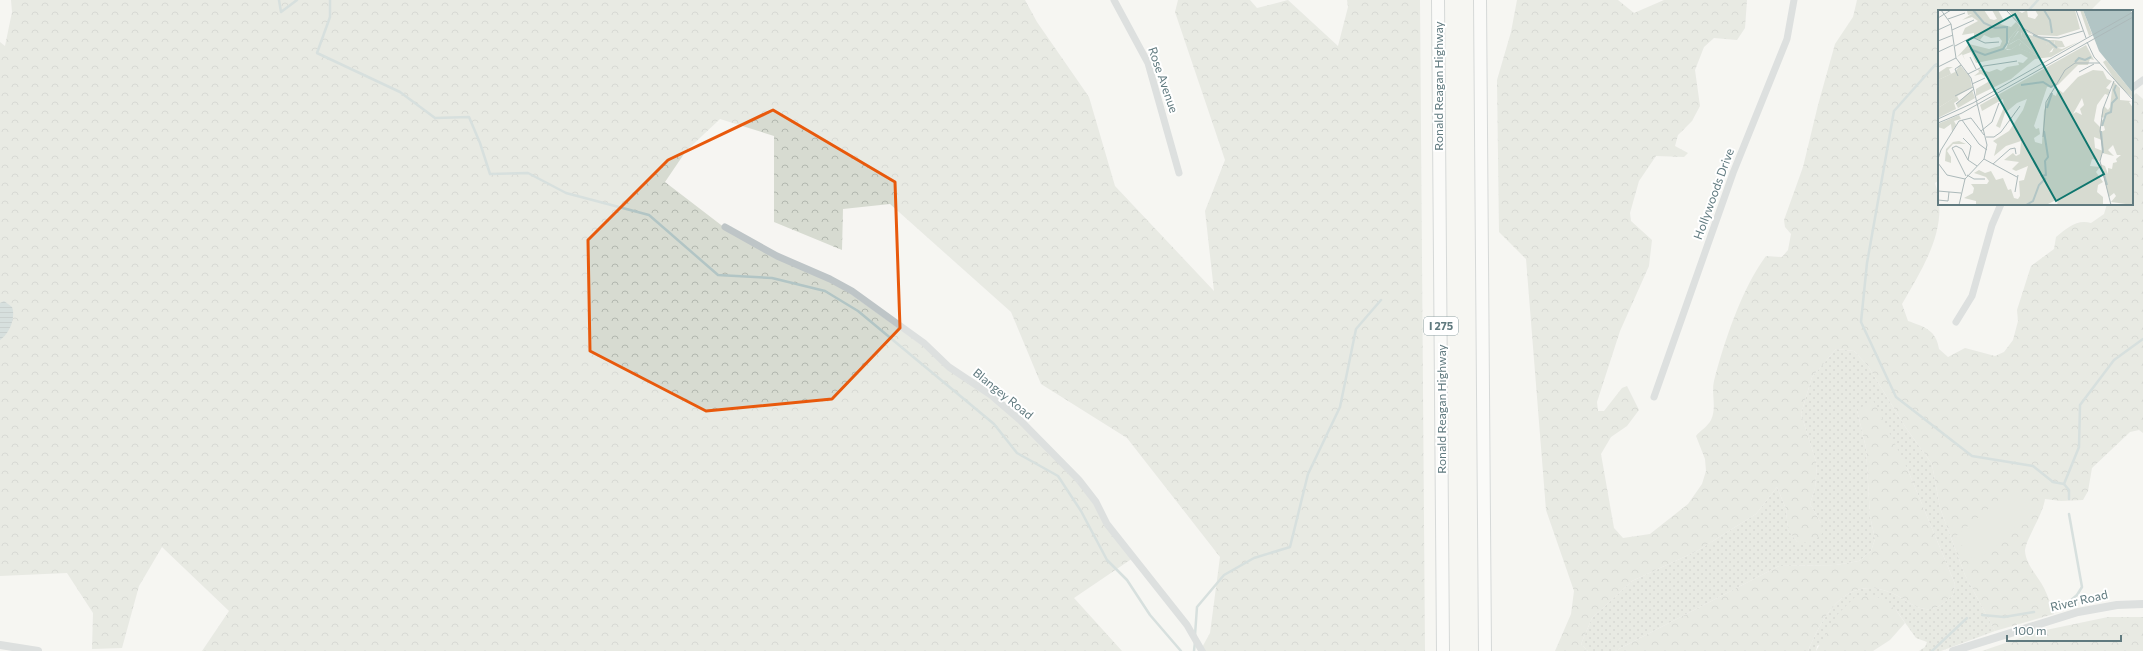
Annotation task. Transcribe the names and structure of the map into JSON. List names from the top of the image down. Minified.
{"streets":{"highway":["Ronald Reagan Highway","I 275"],"street":["Rose Avenue","Hollywoods Drive","Blangey Road","River Road"]},"scale_bar":"100 m"}
